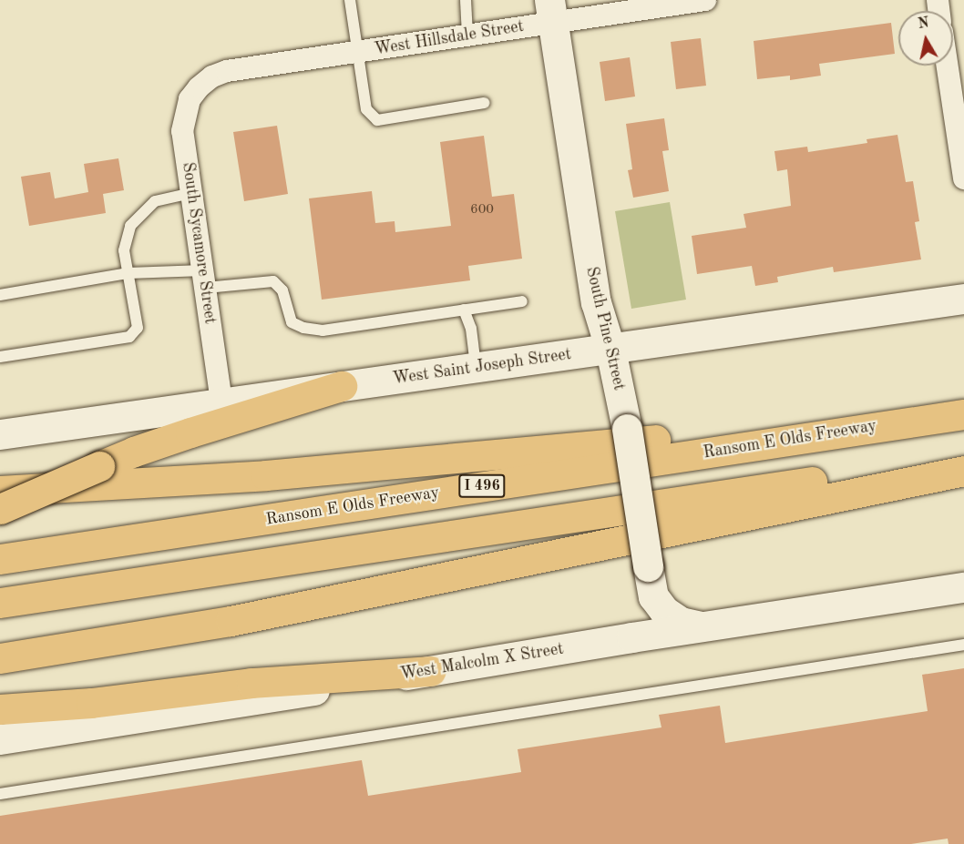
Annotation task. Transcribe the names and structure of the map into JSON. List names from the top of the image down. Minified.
{"streets":{"highway":["Ransom E Olds Freeway","I 496"],"main road":["South Pine Street","West Saint Joseph Street","West Malcolm X Street"],"street":["West Hillsdale Street","South Sycamore Street"]},"crossings":[["West Hillsdale Street","South Sycamore Street"],["West Hillsdale Street","South Pine Street"],["South Sycamore Street","West Saint Joseph Street"],["South Pine Street","West Saint Joseph Street"],["South Pine Street","West Malcolm X Street"]],"house_numbers":["600"],"north":"top"}
